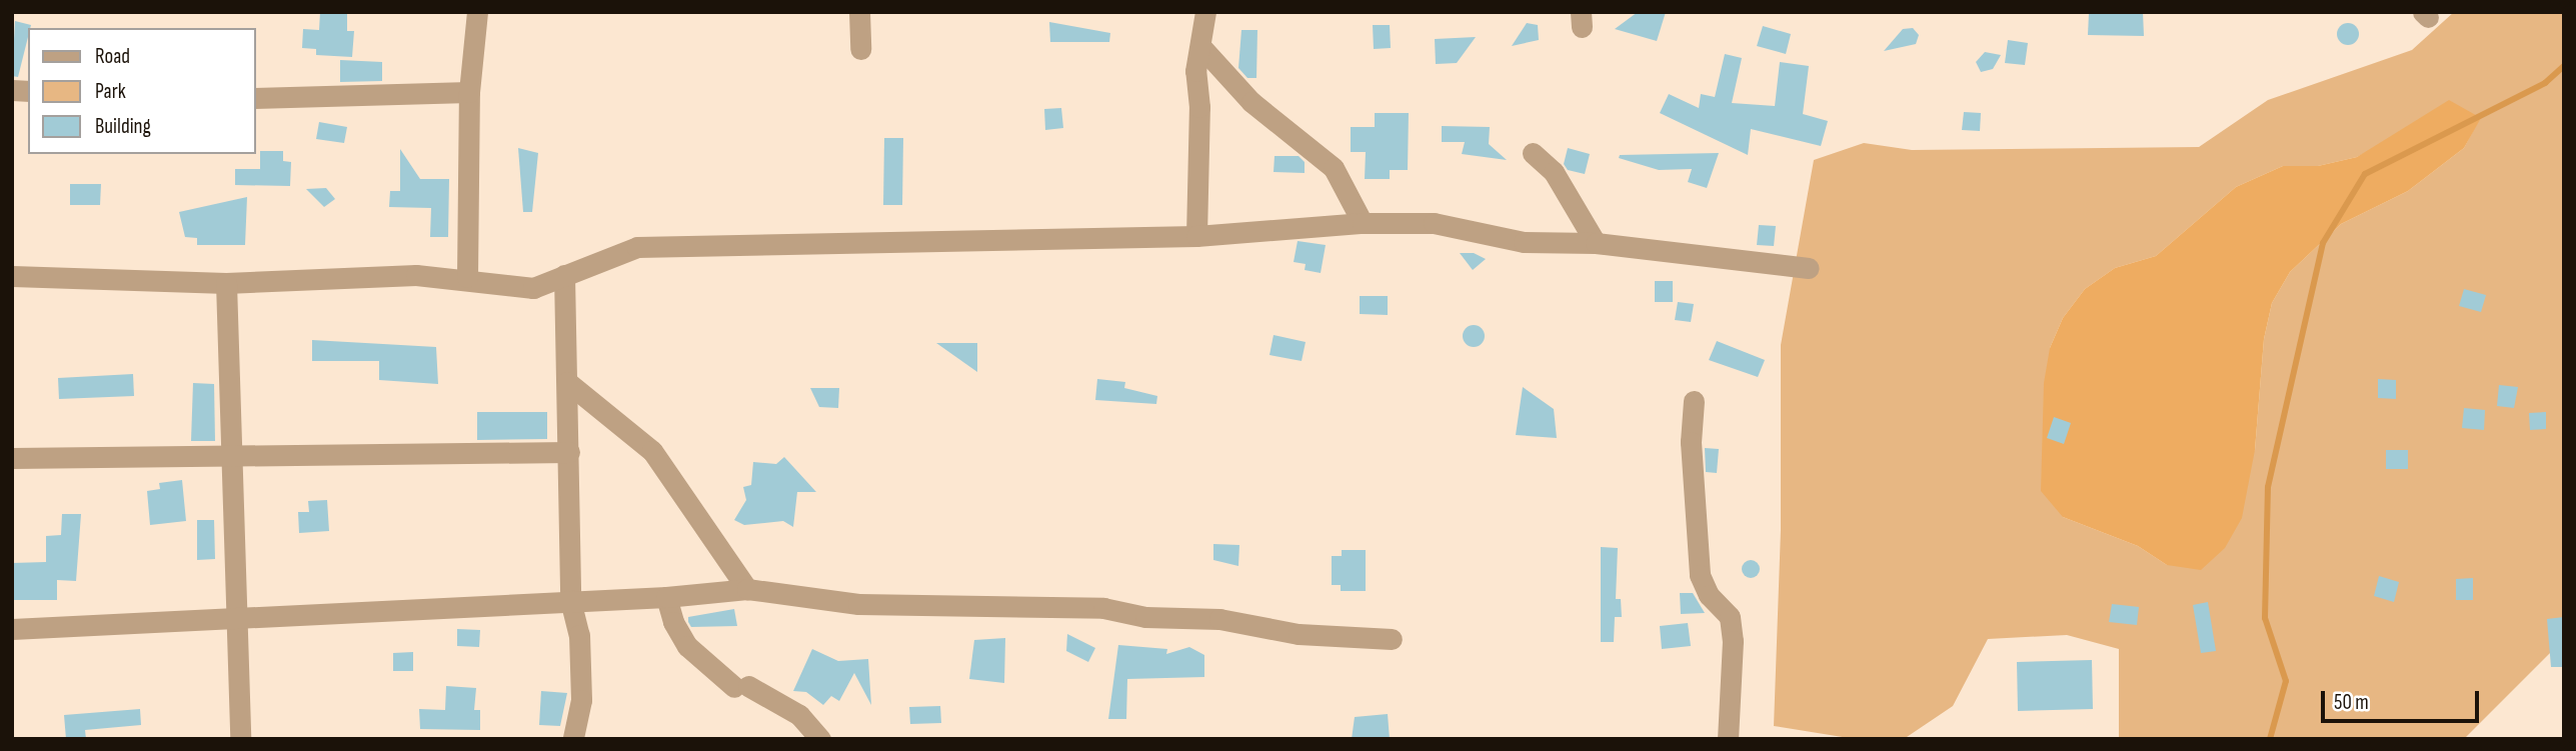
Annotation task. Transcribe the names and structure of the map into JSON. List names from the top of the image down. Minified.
{"legend":["Road","Park","Building"],"scale_bar":"50 m"}
